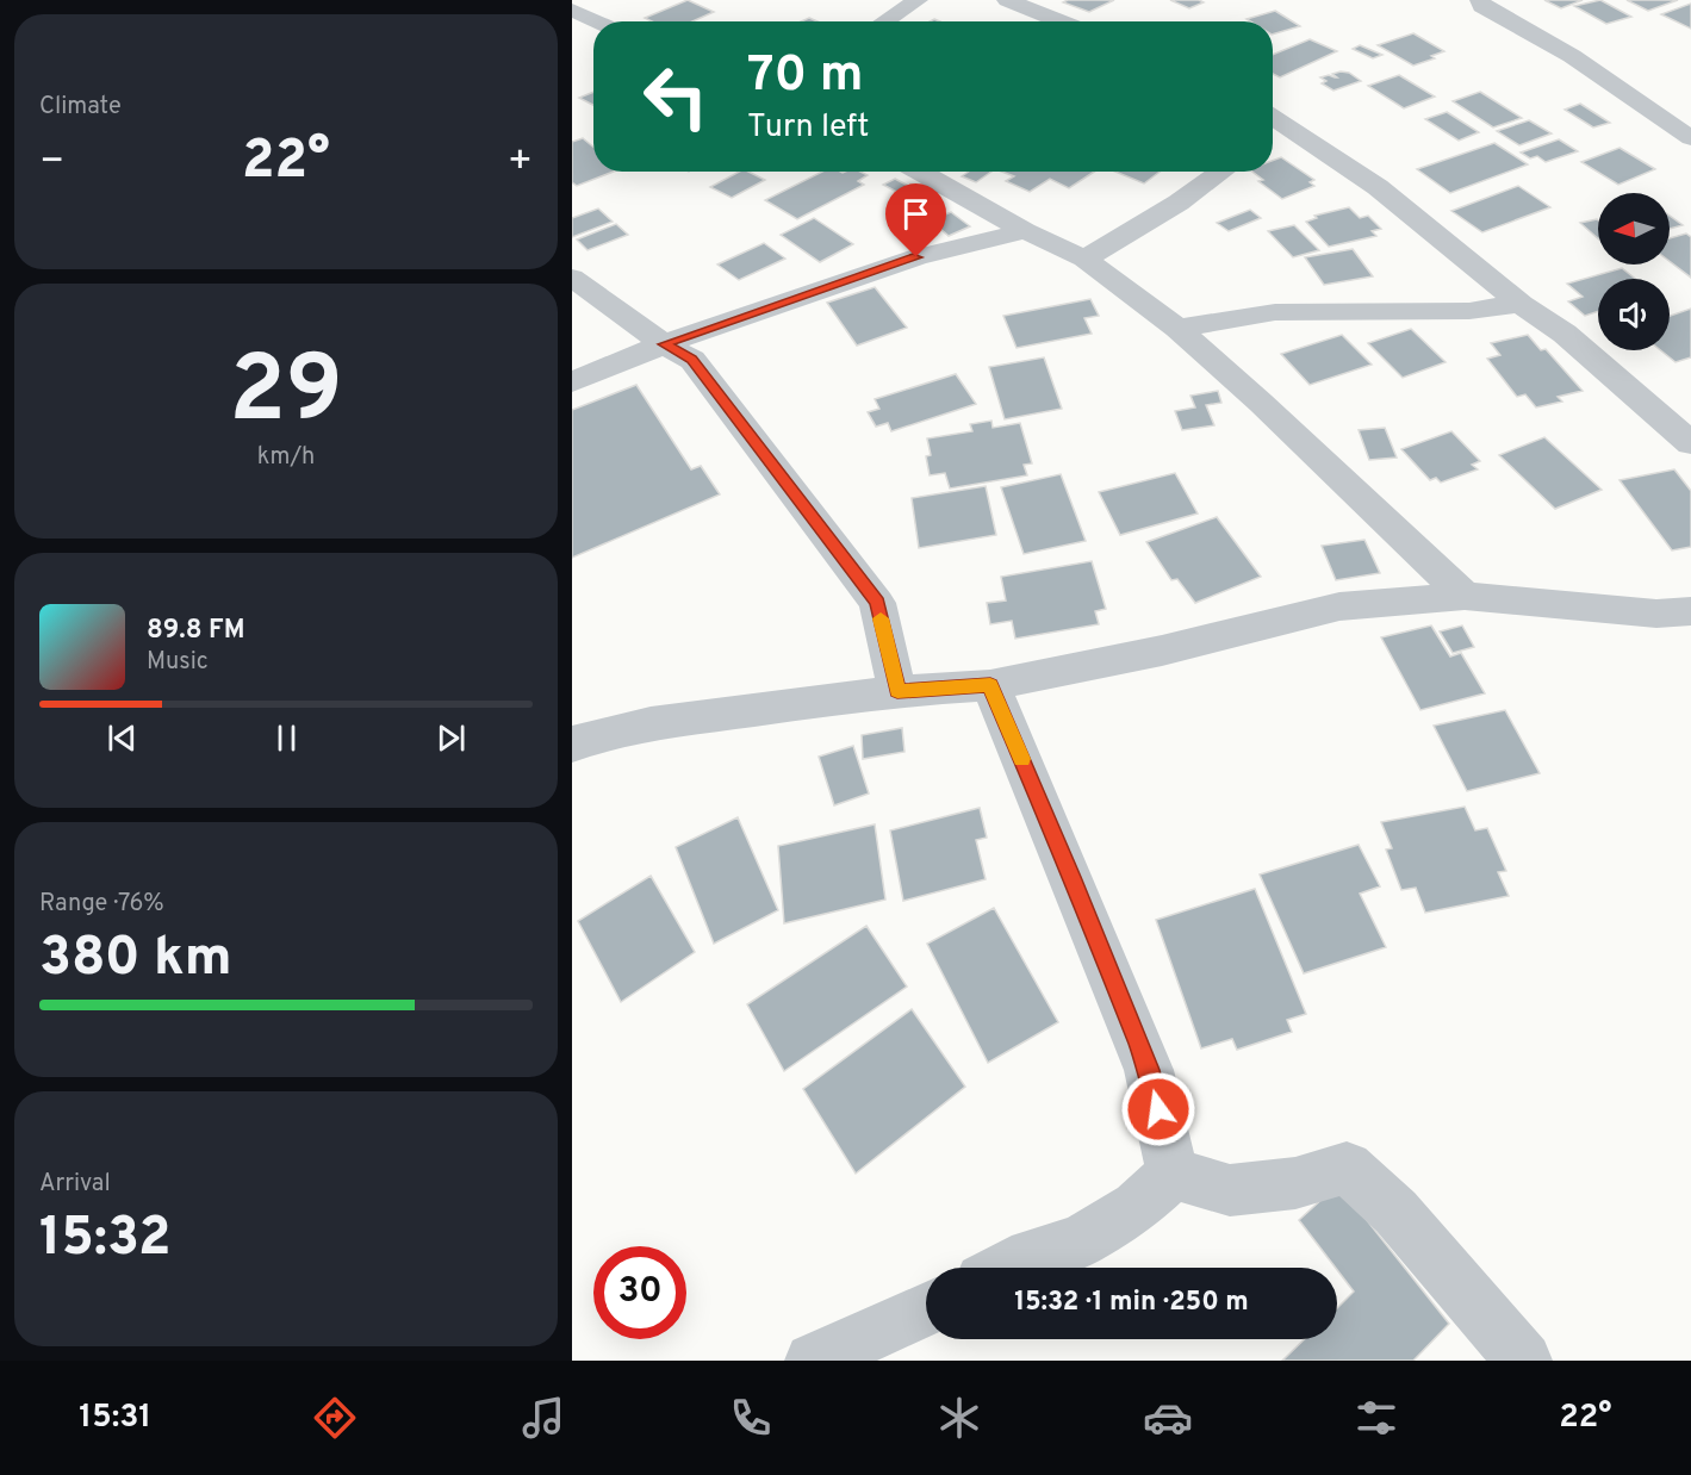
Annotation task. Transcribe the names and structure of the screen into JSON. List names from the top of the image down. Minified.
{"north":"left","page":{"tile":["Climate",["29","km/h"],["Range · 76%","380 km"],["Arrival","15:32"]],"turn":["70 m","Turn left"],"heat":["−","22°","+"],"song":["89.8 FM","Music"],"limit":"30","trip":"15:32 · 1 min · 250 m","tabs":["15:31","22°"]}}
